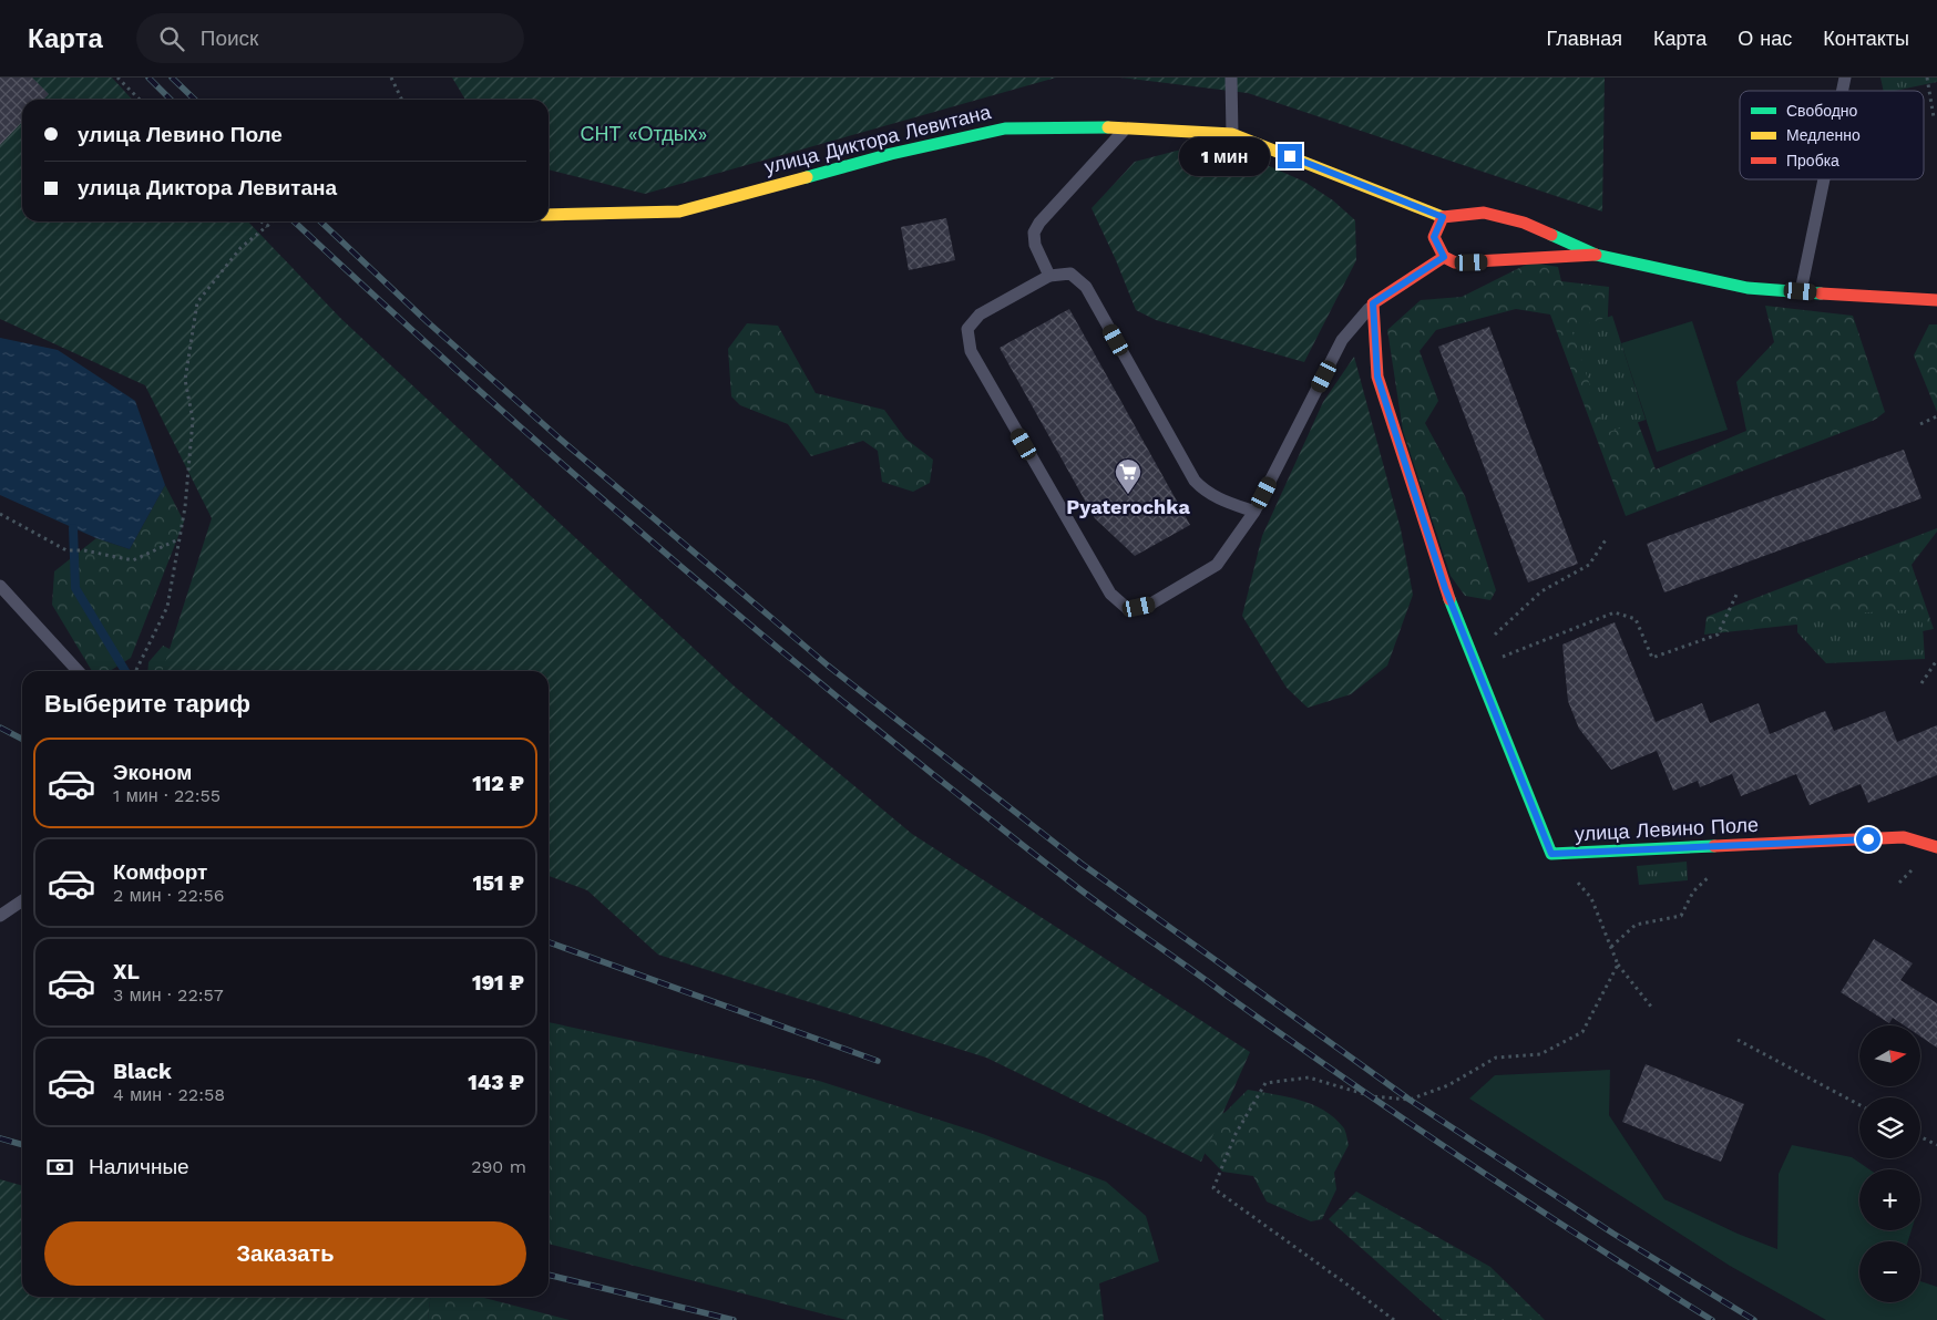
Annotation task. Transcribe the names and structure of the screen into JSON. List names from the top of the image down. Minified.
{"streets":{"street":["улица Диктора Левитана","улица Левино Поле"]},"parks":["СНТ «Отдых»"],"places":{"supermarket":["Pyaterochka"]},"legend":["Свободно","Медленно","Пробка"],"north":"right","page":{"header":"Карта","search":"Поиск","nav":["Главная","Карта","О нас","Контакты"],"banner":["улица Левино Поле","улица Диктора Левитана"],"bubble":"1 мин","heading":"Выберите тариф","list":[{"name":"Эконом","note":"1 мин · 22:55","value":"112 ₽"},{"name":"Комфорт","note":"2 мин · 22:56","value":"151 ₽"},{"name":"XL","note":"3 мин · 22:57","value":"191 ₽"},{"name":"Black","note":"4 мин · 22:58","value":"143 ₽"}],"map_buttons":["+","−"],"pay":["Наличные","290 m"],"buttons":"Заказать"}}
